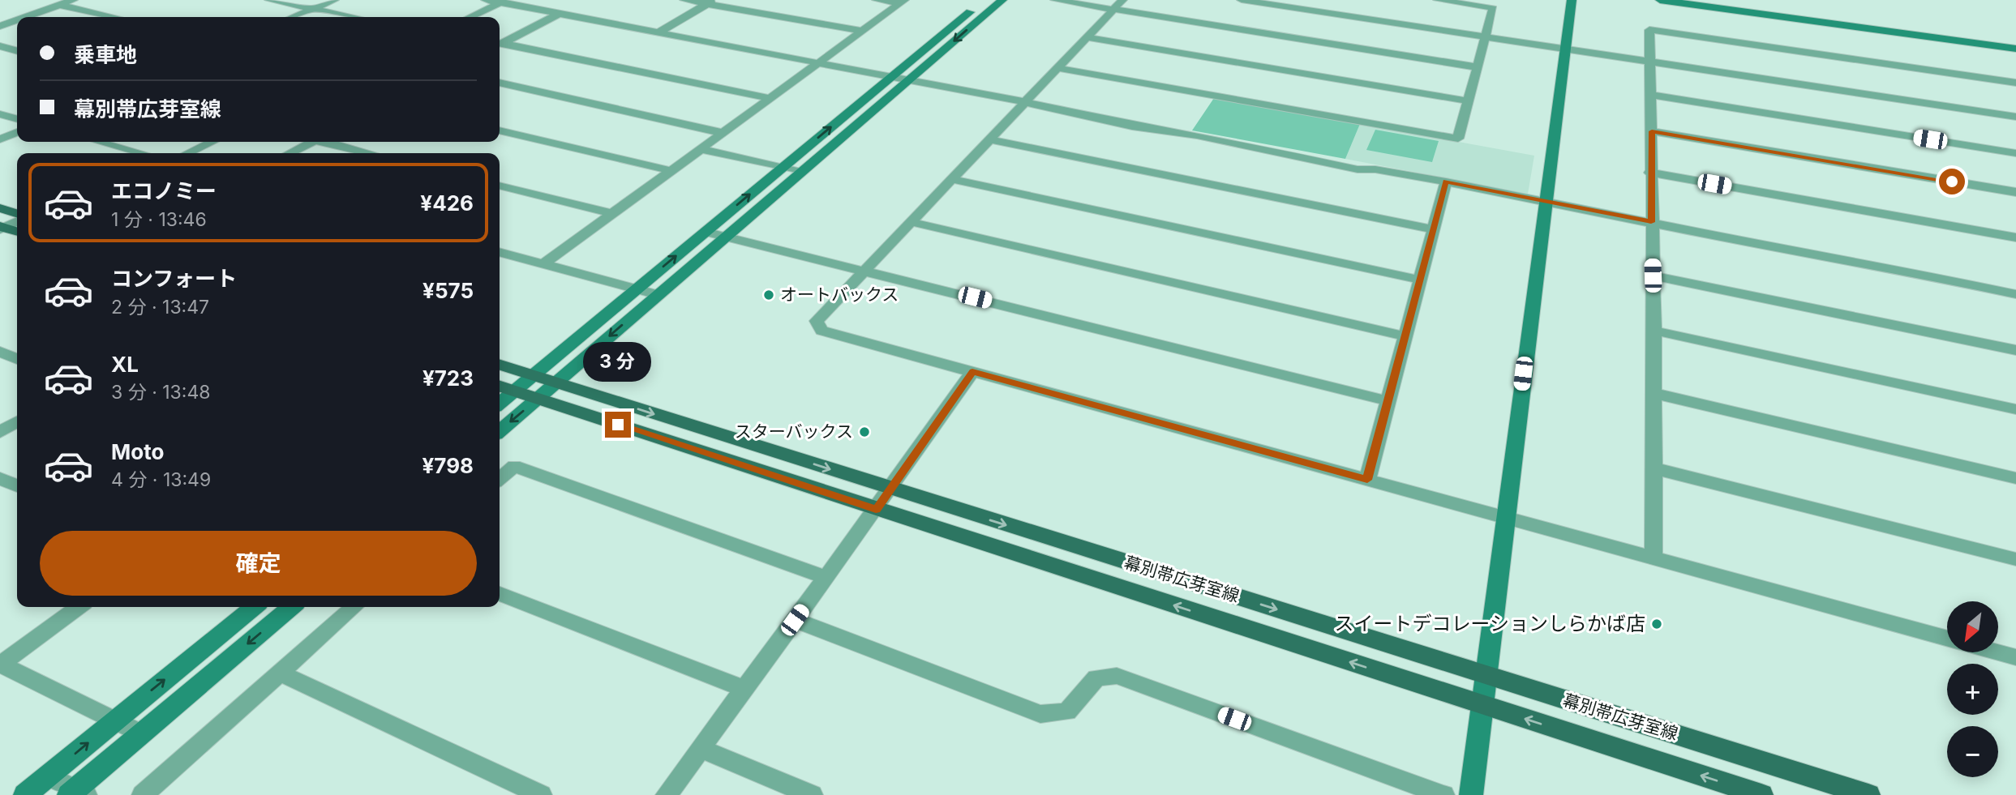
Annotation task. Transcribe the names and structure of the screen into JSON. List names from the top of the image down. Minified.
{"streets":{"main road":["幕別帯広芽室線"]},"places":["オートバックス","スターバックス","スイートデコレーションしらかば店"],"north":"bottom left","page":{"banner":["乗車地","幕別帯広芽室線"],"list":[{"name":"エコノミー","note":"1 分 · 13:46","value":"¥426"},{"name":"コンフォート","note":"2 分 · 13:47","value":"¥575"},{"name":"XL","note":"3 分 · 13:48","value":"¥723"},{"name":"Moto","note":"4 分 · 13:49","value":"¥798"}],"bubble":"3 分","buttons":"確定","map_buttons":["+","−"]}}
